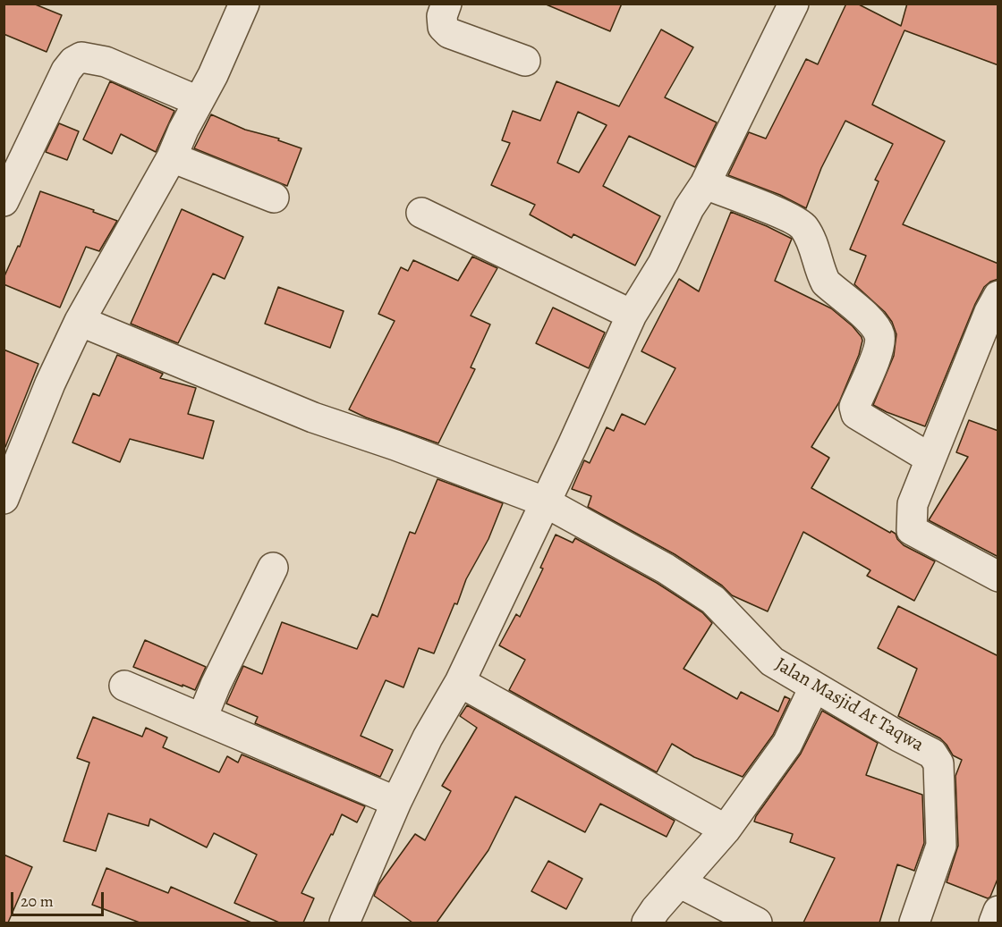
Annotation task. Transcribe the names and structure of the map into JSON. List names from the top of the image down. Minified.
{"streets":{"street":["Jalan Masjid At Taqwa"]},"scale_bar":"20 m"}
